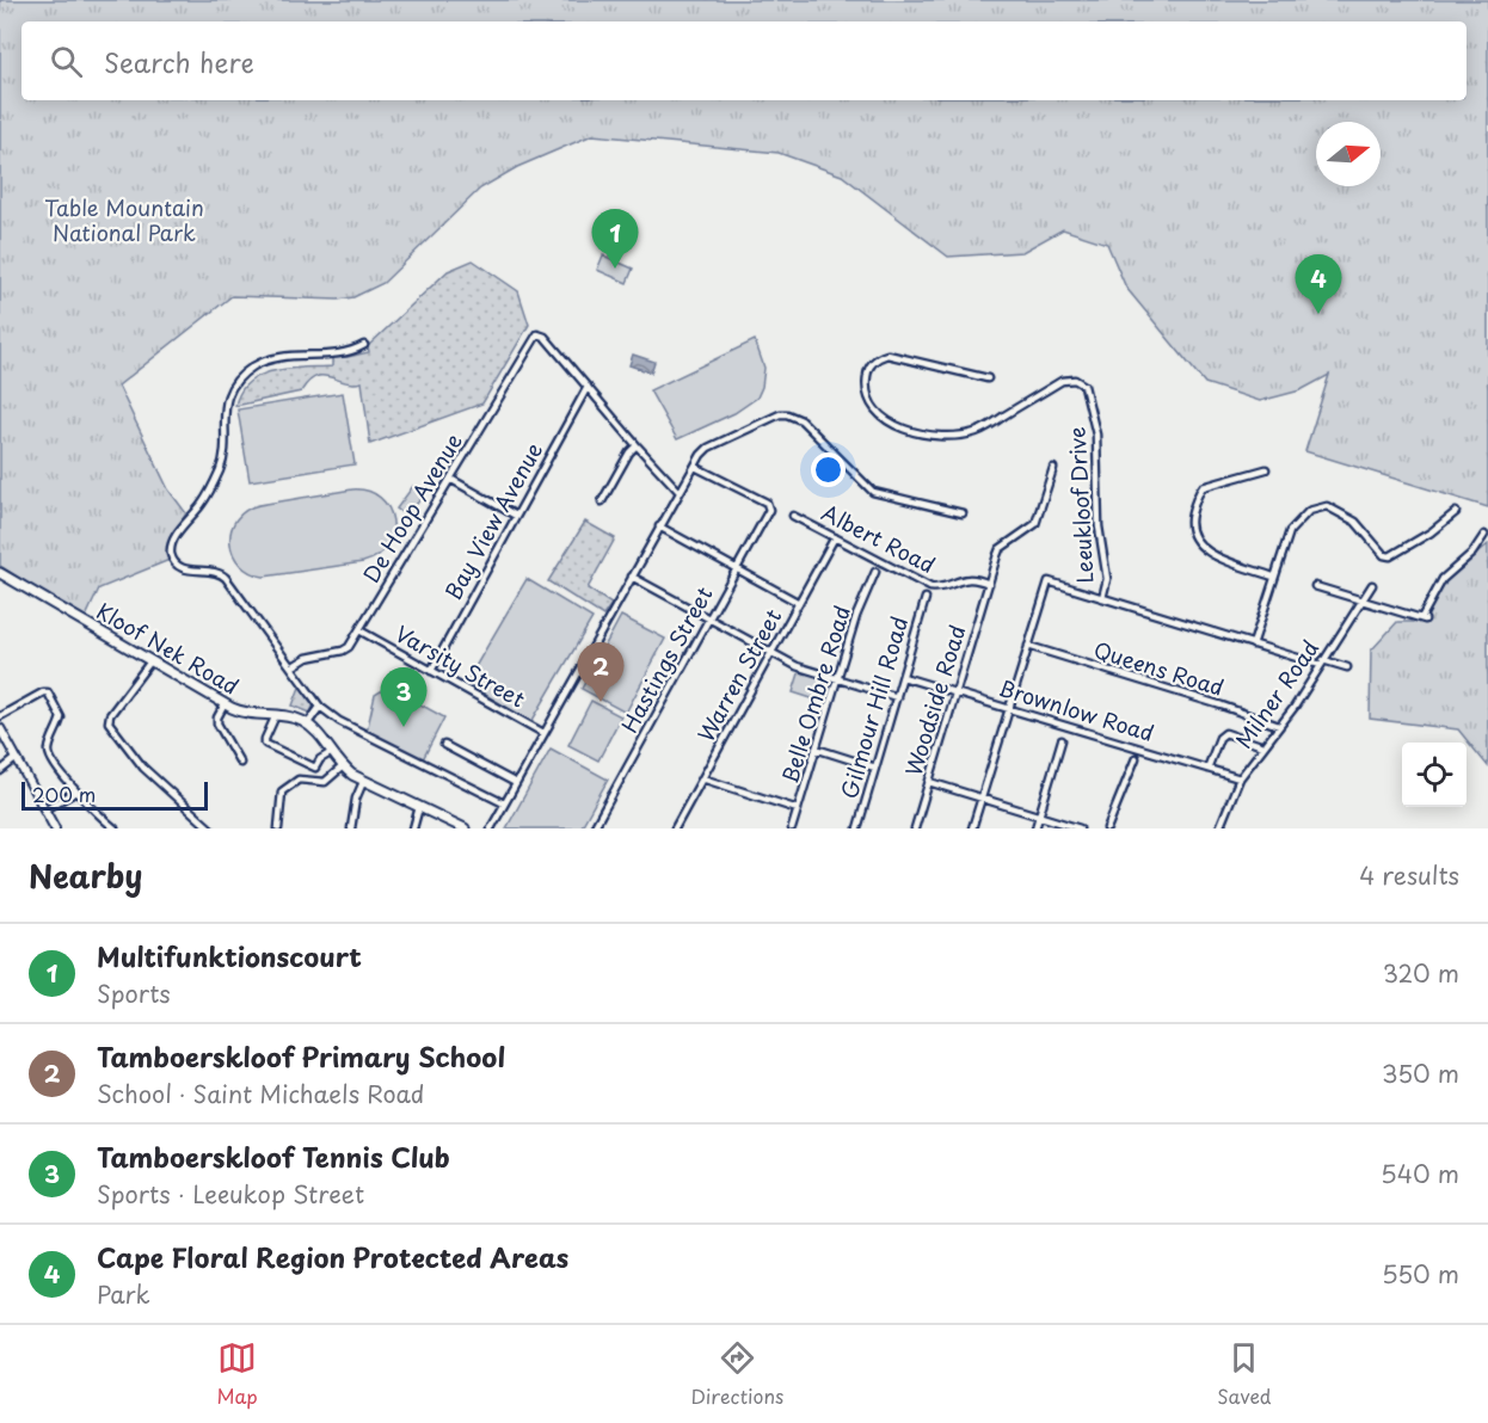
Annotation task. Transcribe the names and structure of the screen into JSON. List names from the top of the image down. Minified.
{"streets":{"main road":["Kloof Nek Road"],"street":["Leeukloof Drive","De Hoop Avenue","Bay View Avenue","Albert Road","Hastings Street","Varsity Street","Queens Road","Warren Street","Belle Ombre Road","Milner Road","Woodside Road","Gilmour Hill Road","Brownlow Road"]},"crossings":[["De Hoop Avenue","Bay View Avenue"],["De Hoop Avenue","Varsity Street"],["Bay View Avenue","Varsity Street"],["Albert Road","Warren Street"],["Albert Road","Woodside Road"],["Queens Road","Milner Road"],["Milner Road","Brownlow Road"],["Woodside Road","Brownlow Road"],["Gilmour Hill Road","Brownlow Road"]],"parks":["Table Mountain National Park"],"scale_bar":"200 m","north":"right","page":{"search":"Search here","pins":["1","4","2","3"],"scale":"200 m","heading":["Nearby","4 results"],"list":[{"mark":"1","name":"Multifunktionscourt","note":"Sports","value":"320 m"},{"mark":"2","name":"Tamboerskloof Primary School","note":"School · Saint Michaels Road","value":"350 m"},{"mark":"3","name":"Tamboerskloof Tennis Club","note":"Sports · Leeukop Street","value":"540 m"},{"mark":"4","name":"Cape Floral Region Protected Areas","note":"Park","value":"550 m"}],"nav":["Map","Directions","Saved"]}}
